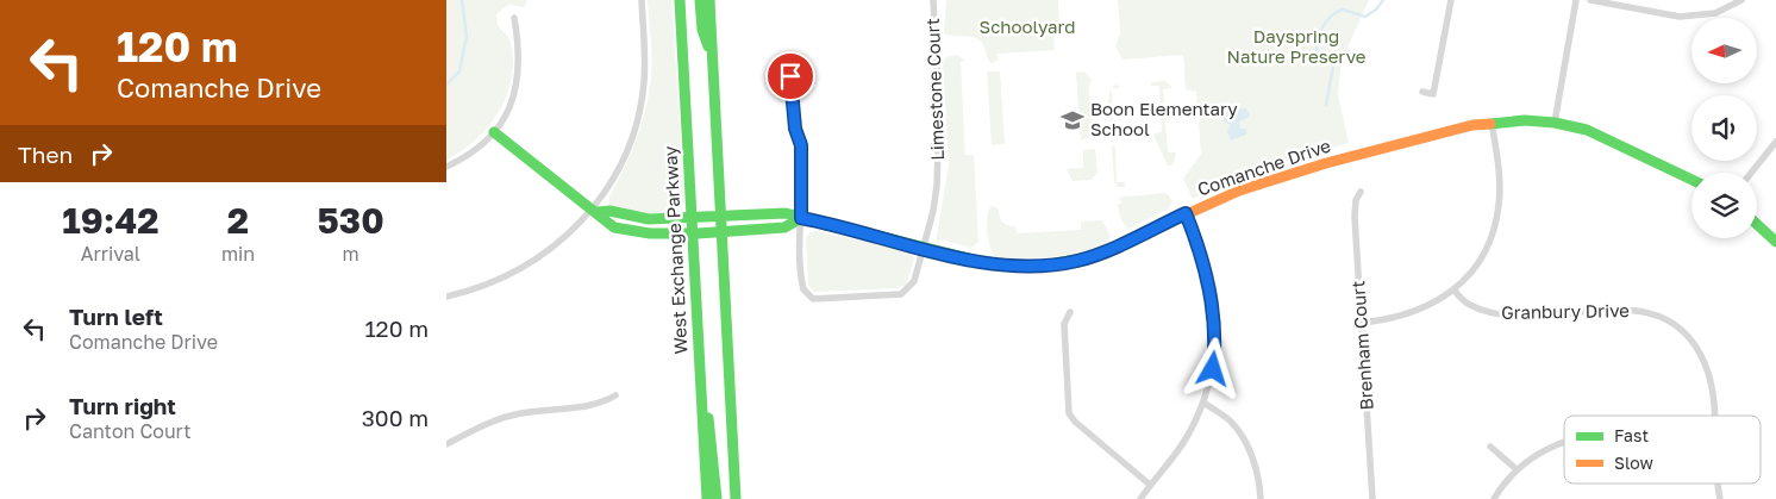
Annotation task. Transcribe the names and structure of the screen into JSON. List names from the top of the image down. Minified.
{"streets":{"street":["Limestone Court","Comanche Drive","West Exchange Parkway","Granbury Drive","Brenham Court"]},"crossings":[["Limestone Court","Comanche Drive"],["Comanche Drive","West Exchange Parkway"]],"parks":["Schoolyard","Dayspring Nature Preserve"],"places":{"school or university":["Boon Elementary School"]},"legend":["Fast","Slow"],"north":"left","page":{"turn":["120 m","Comanche Drive"],"then":"Then","eta":["19:42","Arrival","2","min","530","m"],"list":[{"name":"Turn left","note":"Comanche Drive","value":"120 m"},{"name":"Turn right","note":"Canton Court","value":"300 m"}]}}
